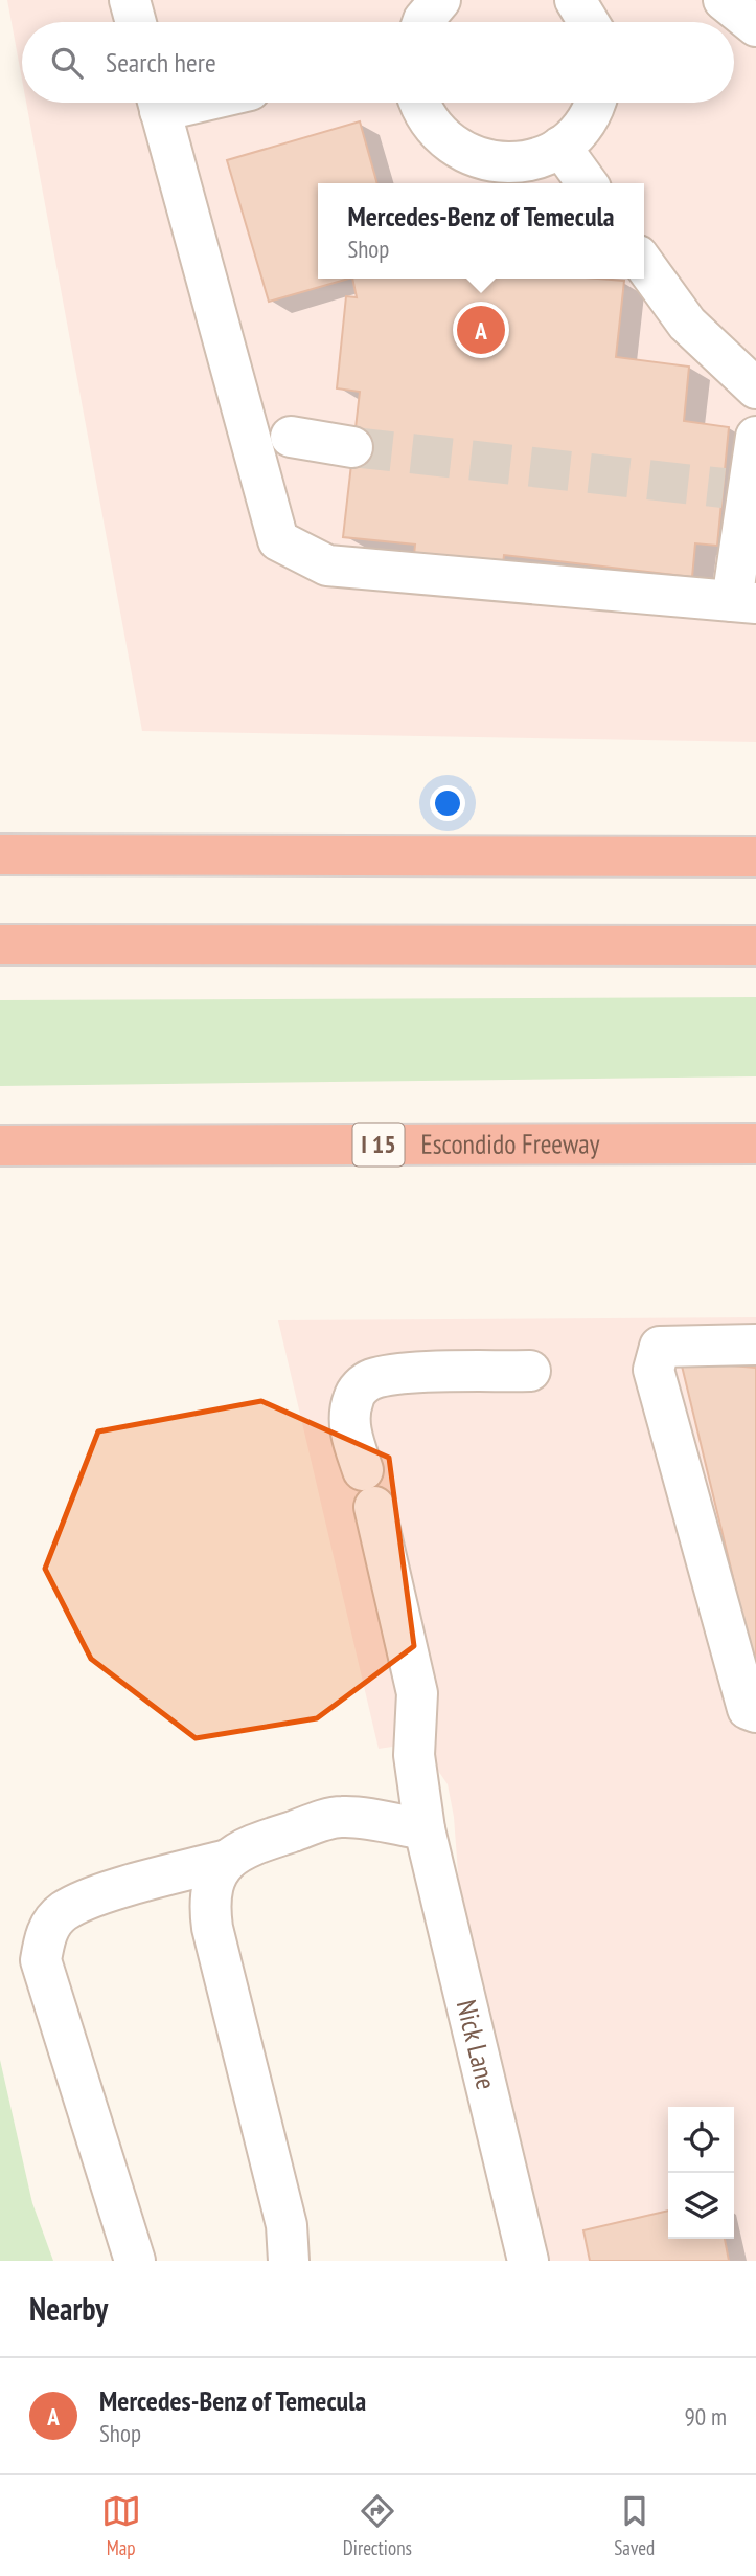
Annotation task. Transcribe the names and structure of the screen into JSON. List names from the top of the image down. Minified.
{"streets":{"highway":["I 15","Escondido Freeway"],"street":["Nick Lane"]},"page":{"search":"Search here","popup":["Mercedes-Benz of Temecula","Shop"],"pins":"A","heading":"Nearby","list":[{"mark":"A","name":"Mercedes-Benz of Temecula","note":"Shop","value":"90 m"}],"nav":["Map","Directions","Saved"]}}
